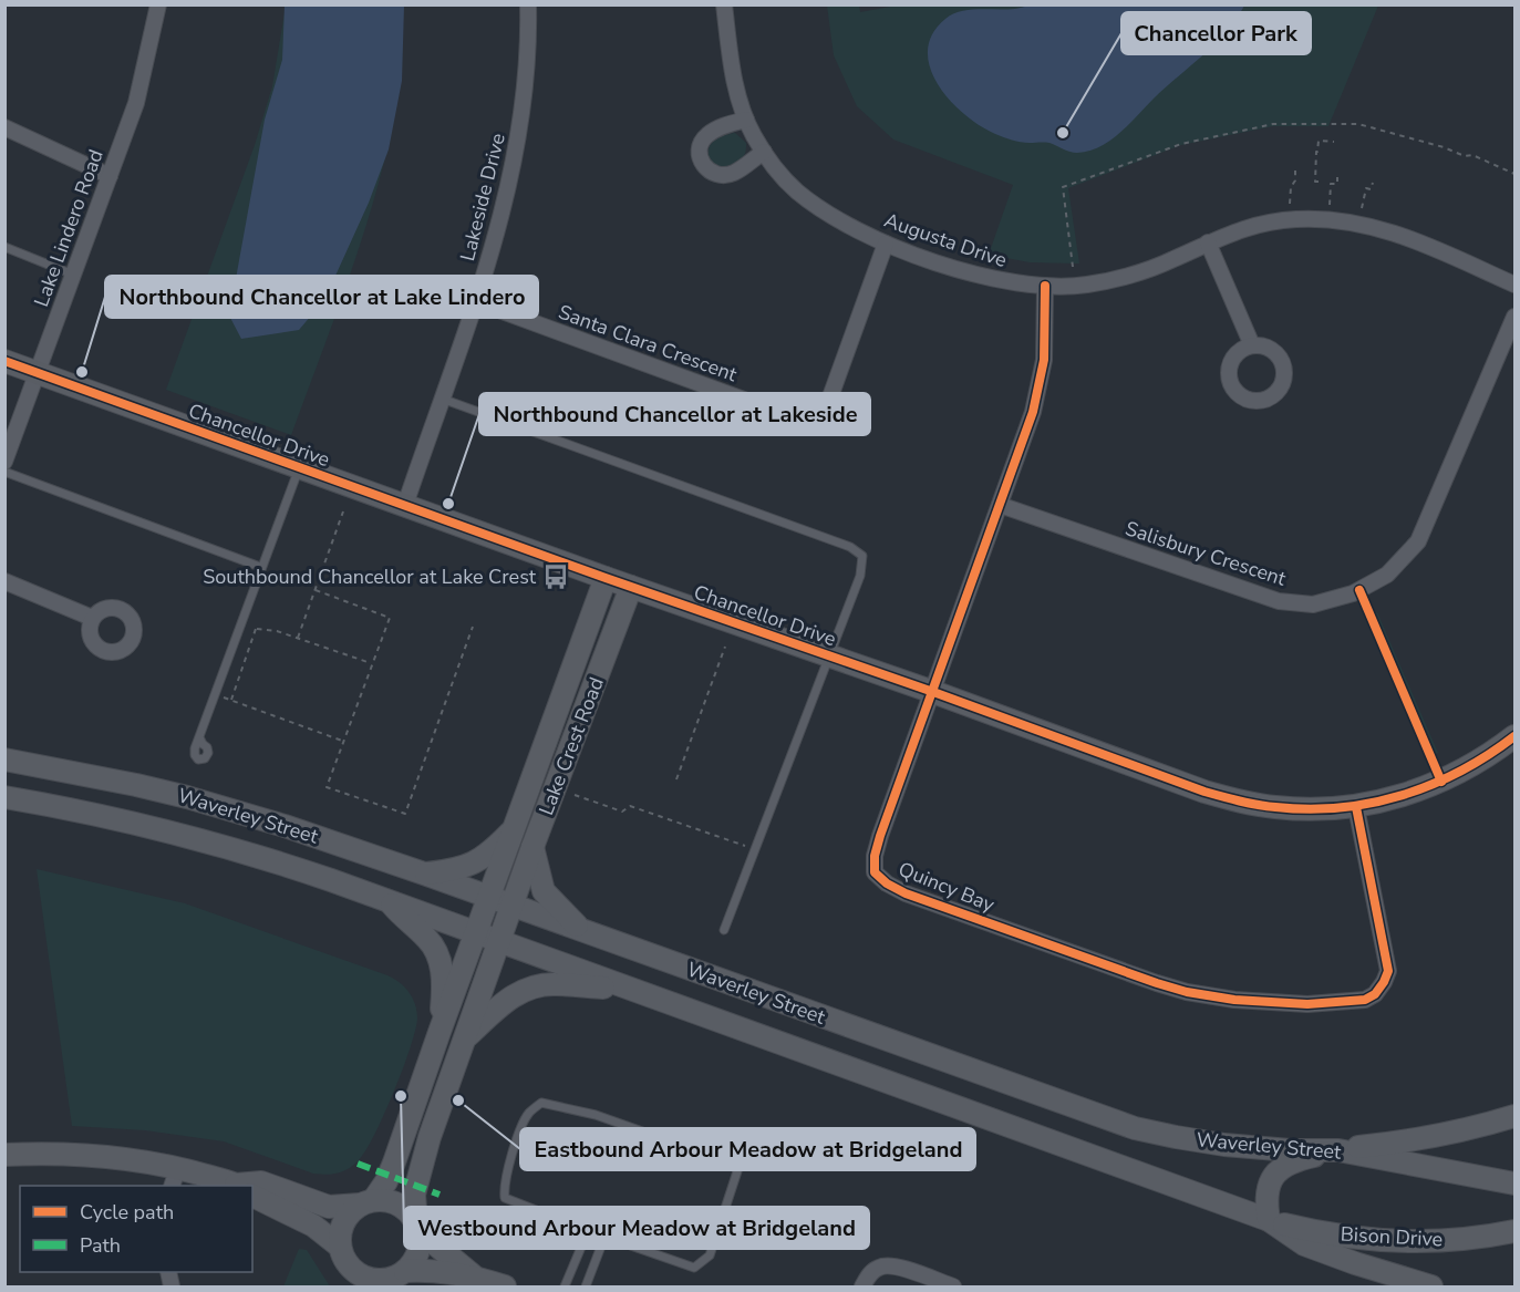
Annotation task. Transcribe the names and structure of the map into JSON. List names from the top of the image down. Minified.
{"streets":{"main road":["Chancellor Drive","Lake Crest Road","Waverley Street","Bison Drive"],"street":["Lakeside Drive","Lake Lindero Road","Augusta Drive","Santa Clara Crescent","Salisbury Crescent","Quincy Bay"]},"crossings":[["Lakeside Drive","Santa Clara Crescent"],["Lakeside Drive","Chancellor Drive"],["Lake Lindero Road","Chancellor Drive"],["Augusta Drive","Santa Clara Crescent"],["Augusta Drive","Quincy Bay"],["Chancellor Drive","Lake Crest Road"],["Chancellor Drive","Quincy Bay"],["Salisbury Crescent","Quincy Bay"],["Lake Crest Road","Waverley Street"],["Waverley Street","Bison Drive"]],"places":{"other":["Chancellor Park","Northbound Chancellor at Lake Lindero","Northbound Chancellor at Lakeside","Westbound Arbour Meadow at Bridgeland","Eastbound Arbour Meadow at Bridgeland"],"bus stop":["Southbound Chancellor at Lake Crest"]},"legend":["Cycle path","Path"]}
